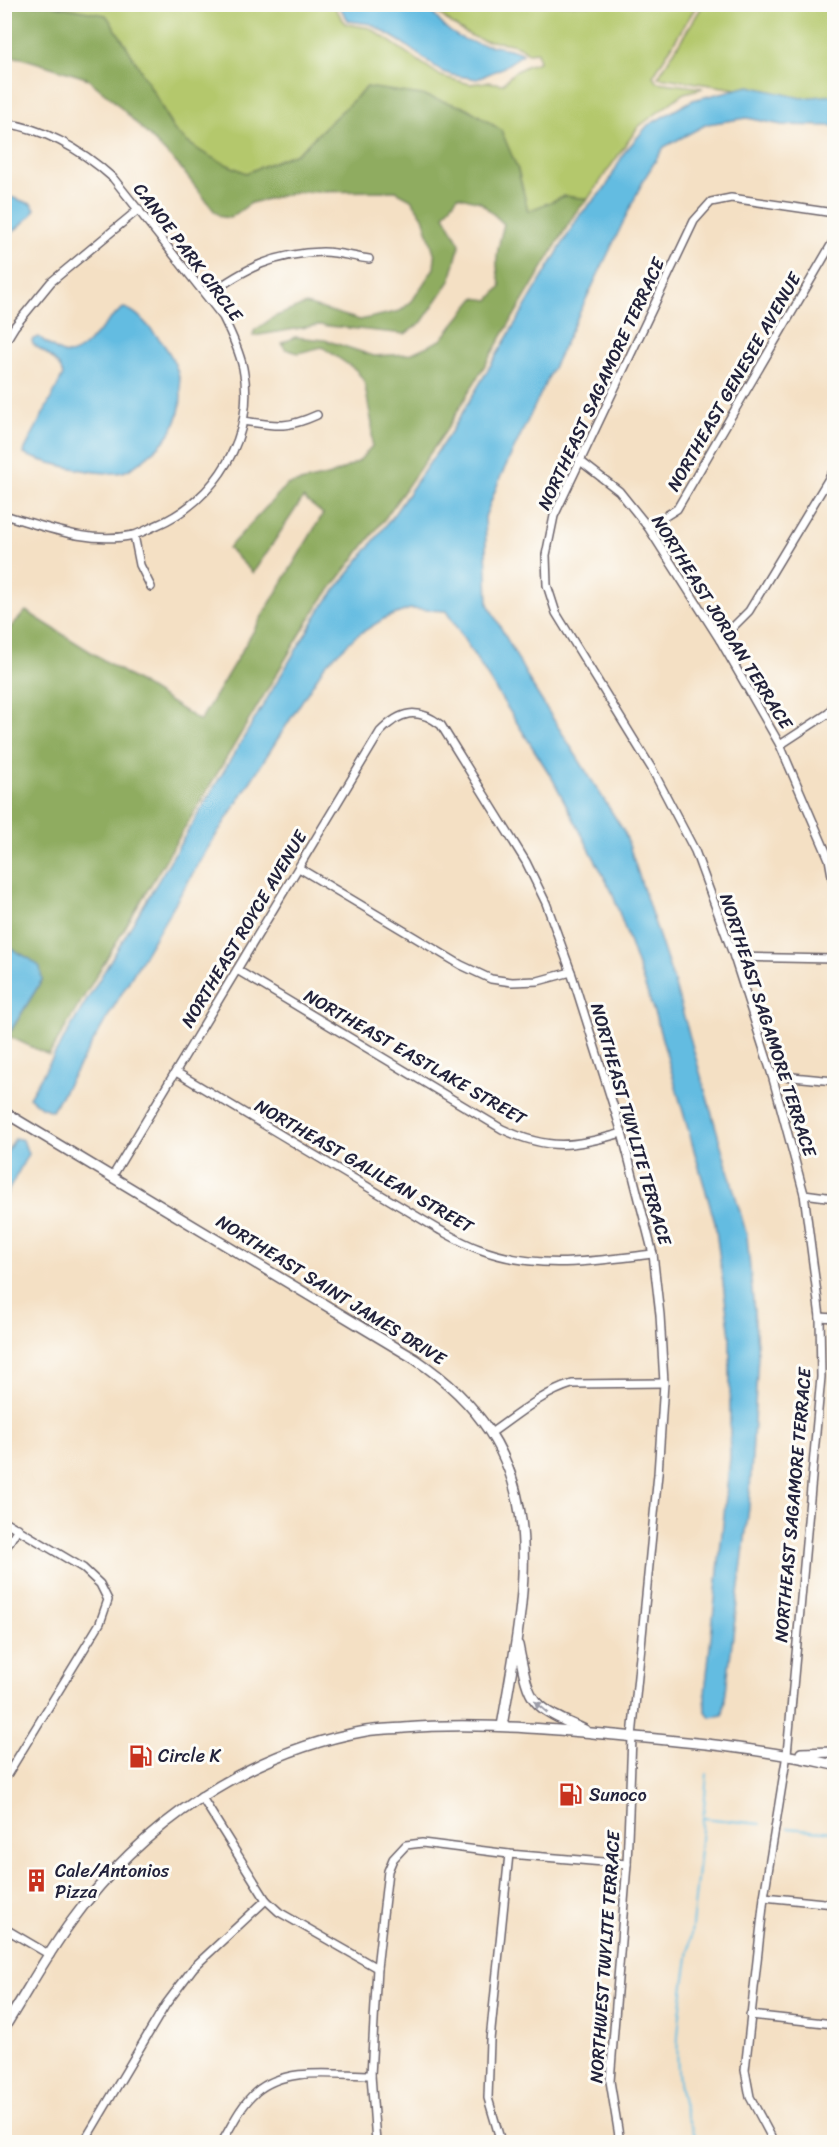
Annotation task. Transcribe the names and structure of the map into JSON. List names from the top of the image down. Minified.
{"streets":{"main road":["NORTHEAST SAINT JAMES DRIVE"],"street":["CANOE PARK CIRCLE","NORTHEAST GENESEE AVENUE","NORTHEAST SAGAMORE TERRACE","NORTHEAST JORDAN TERRACE","NORTHEAST ROYCE AVENUE","NORTHEAST EASTLAKE STREET","NORTHEAST TWYLITE TERRACE","NORTHEAST GALILEAN STREET","NORTHWEST TWYLITE TERRACE"]},"crossings":[["NORTHEAST GENESEE AVENUE","NORTHEAST JORDAN TERRACE"],["NORTHEAST SAGAMORE TERRACE","NORTHEAST JORDAN TERRACE"],["NORTHEAST ROYCE AVENUE","NORTHEAST EASTLAKE STREET"],["NORTHEAST ROYCE AVENUE","NORTHEAST TWYLITE TERRACE"],["NORTHEAST ROYCE AVENUE","NORTHEAST GALILEAN STREET"],["NORTHEAST ROYCE AVENUE","NORTHEAST SAINT JAMES DRIVE"],["NORTHEAST EASTLAKE STREET","NORTHEAST TWYLITE TERRACE"],["NORTHEAST TWYLITE TERRACE","NORTHEAST GALILEAN STREET"],["NORTHEAST TWYLITE TERRACE","NORTHWEST TWYLITE TERRACE"]],"places":{"fuel station":["Circle K","Sunoco"],"building":["Cale/Antonios Pizza"]}}
